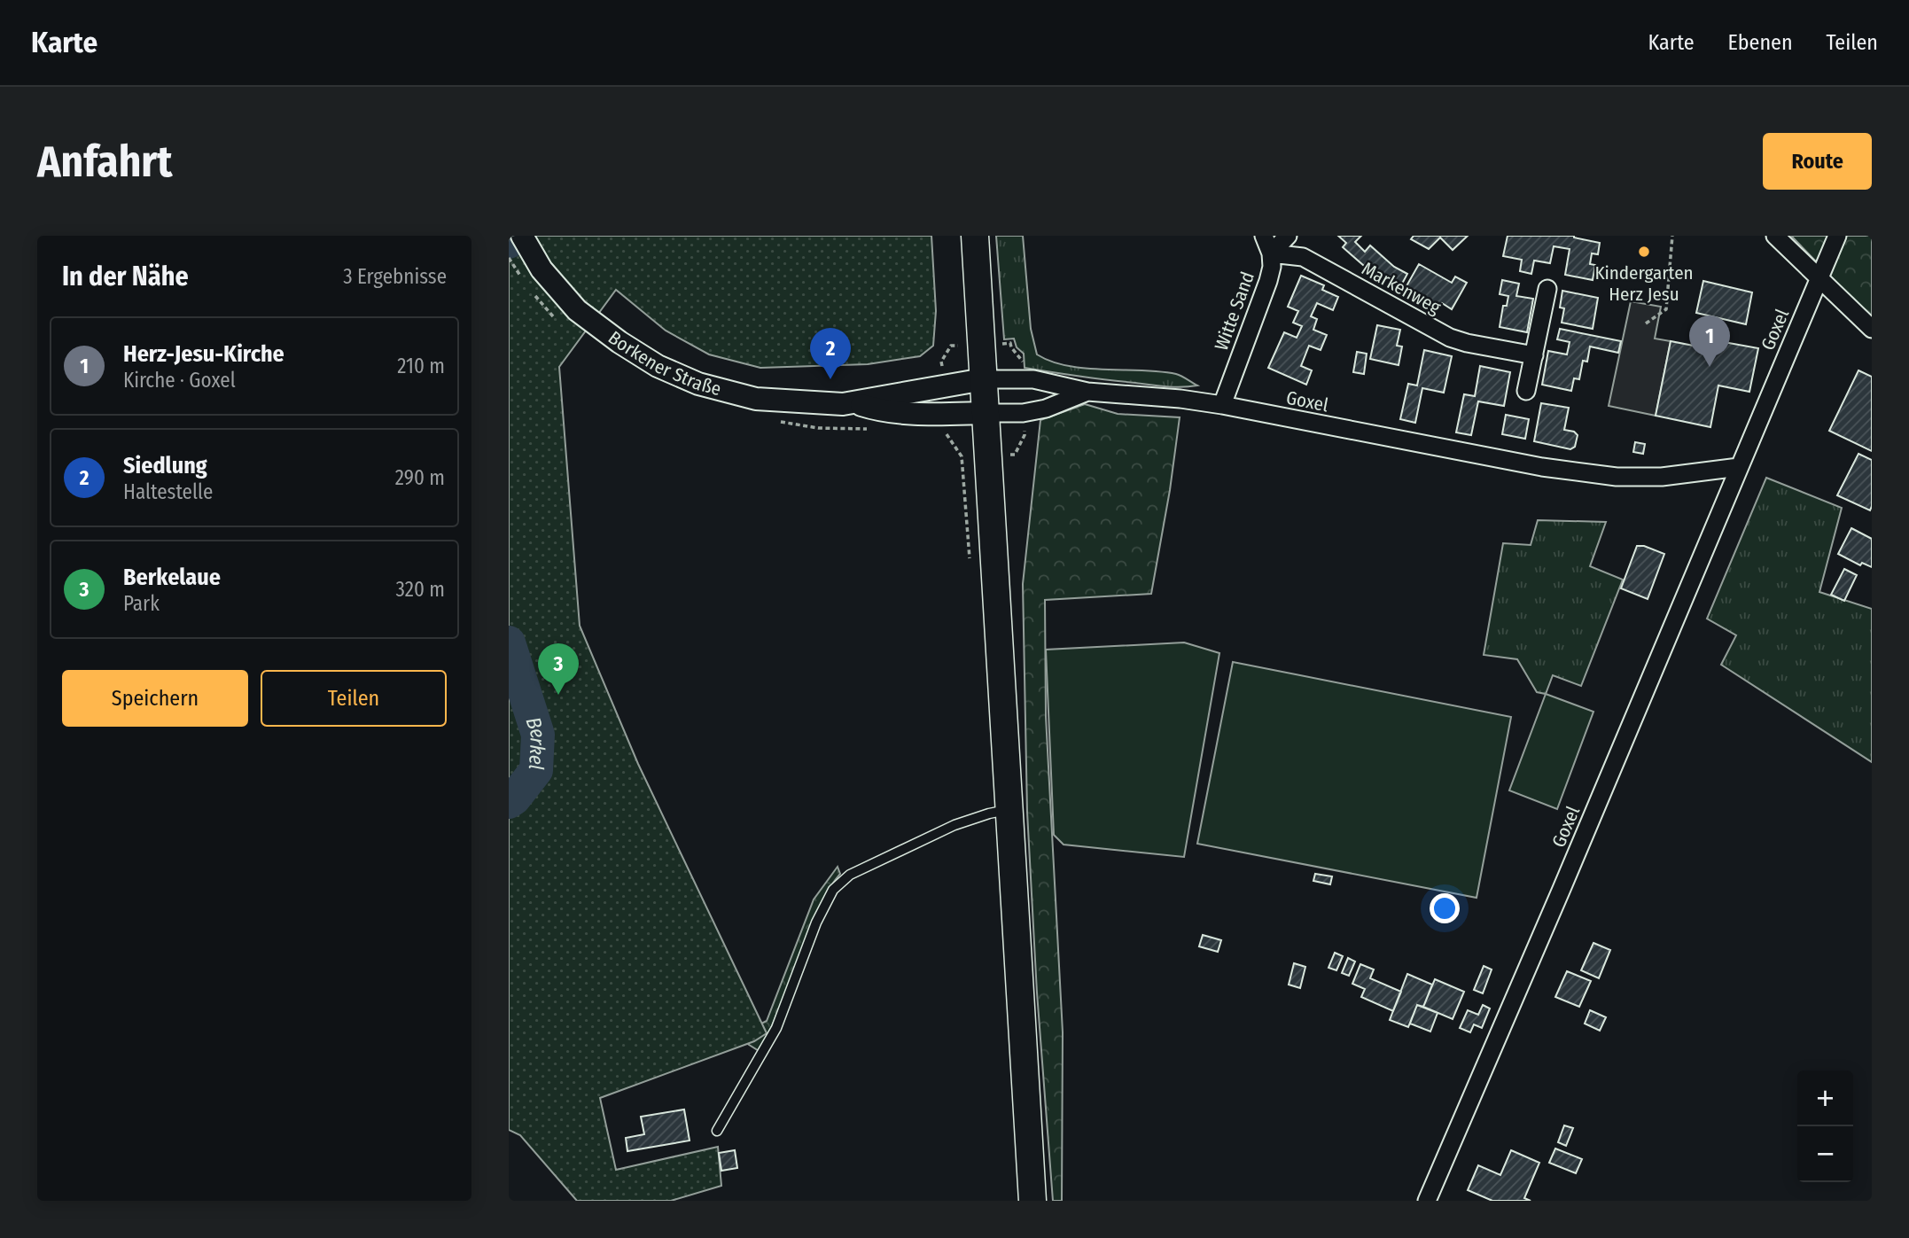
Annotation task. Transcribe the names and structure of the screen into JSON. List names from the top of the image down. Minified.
{"streets":{"street":["Markenweg","Witte Sand","Goxel","Borkener Straße"]},"crossings":[["Markenweg","Witte Sand"],["Witte Sand","Goxel"],["Goxel","Borkener Straße"]],"water":["Berkel"],"places":["Kindergarten Herz Jesu"],"page":{"header":"Karte","nav":["Karte","Ebenen","Teilen"],"buttons":["Route",["Speichern","Teilen"]],"title":"Anfahrt","heading":["In der Nähe","3 Ergebnisse"],"pins":["1","2","3"],"list":[{"mark":"1","name":"Herz-Jesu-Kirche","note":"Kirche · Goxel","value":"210 m"},{"mark":"2","name":"Siedlung","note":"Haltestelle","value":"290 m"},{"mark":"3","name":"Berkelaue","note":"Park","value":"320 m"}],"map_buttons":["+","−"]}}
